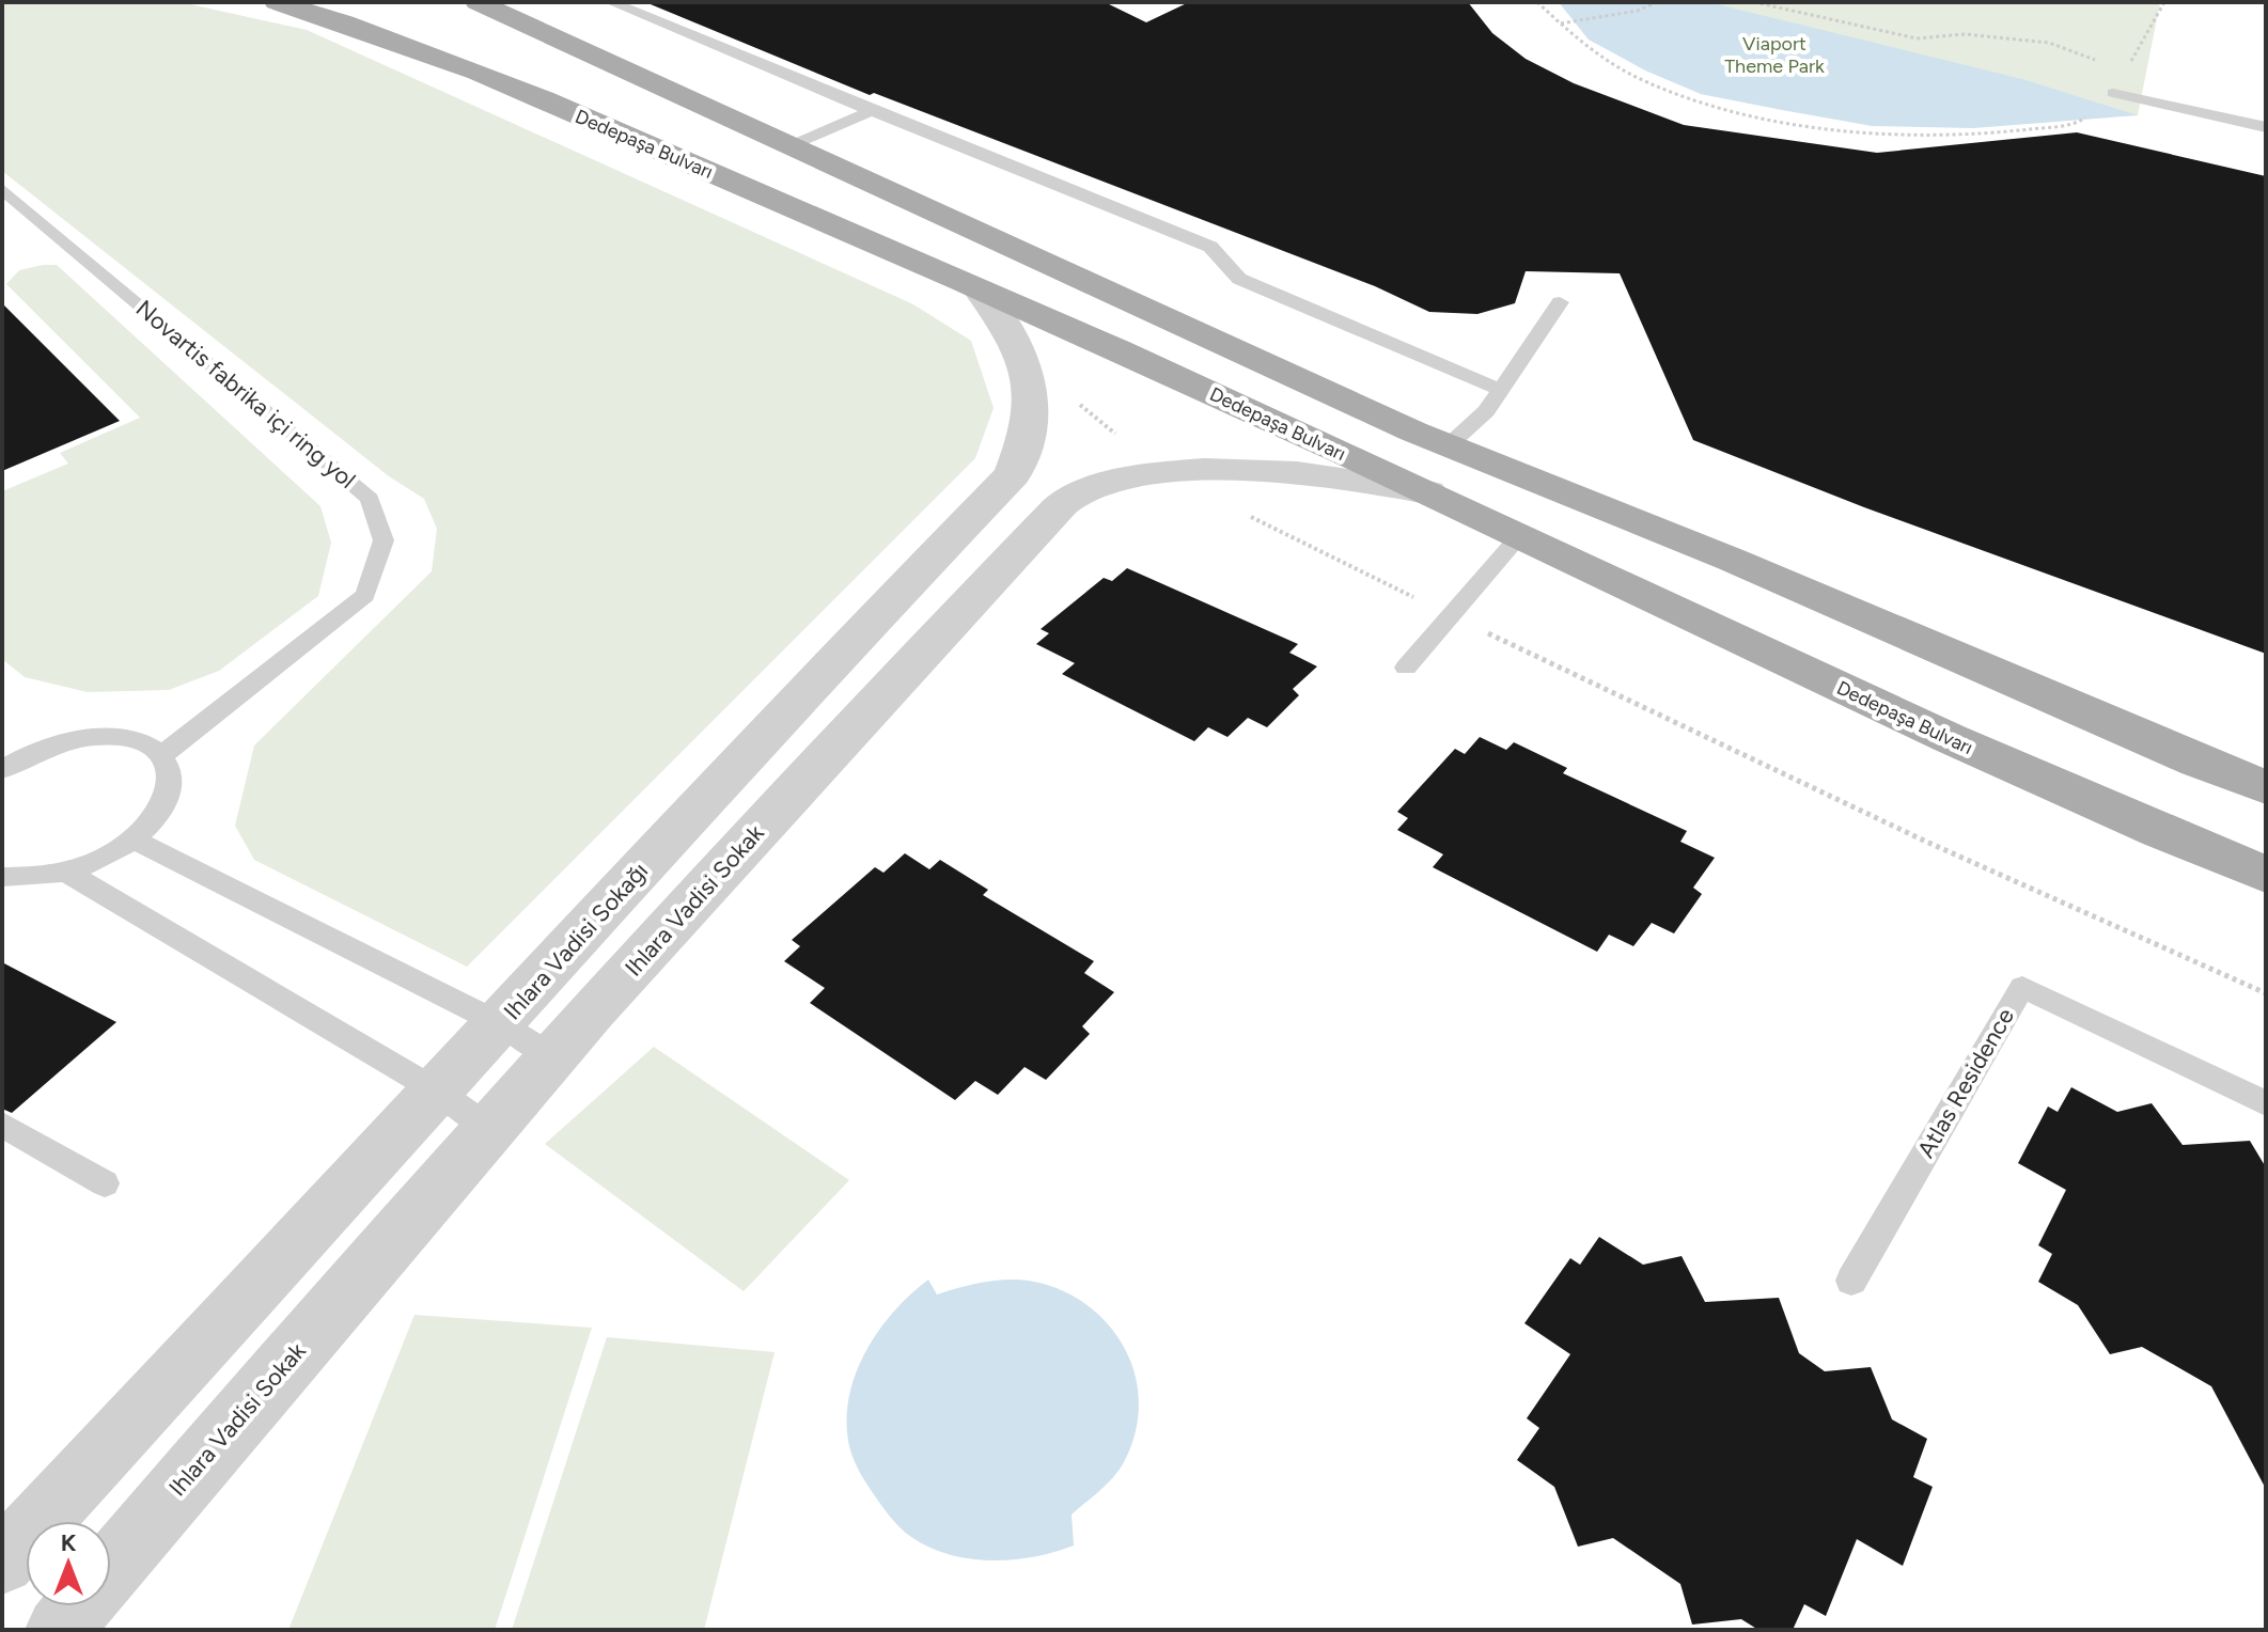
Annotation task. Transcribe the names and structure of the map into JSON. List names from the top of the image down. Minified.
{"streets":{"main road":["Dedepaşa Bulvarı"],"street":["Ihlara Vadisi Sokak","Ihlara Vadisi Sokağı"],"lane":["Novartis fabrika içi ring yol","Atlas Residence"]},"crossings":[["Dedepaşa Bulvarı","Ihlara Vadisi Sokak"],["Dedepaşa Bulvarı","Ihlara Vadisi Sokağı"]],"parks":["Viaport Theme Park"],"north":"top"}
